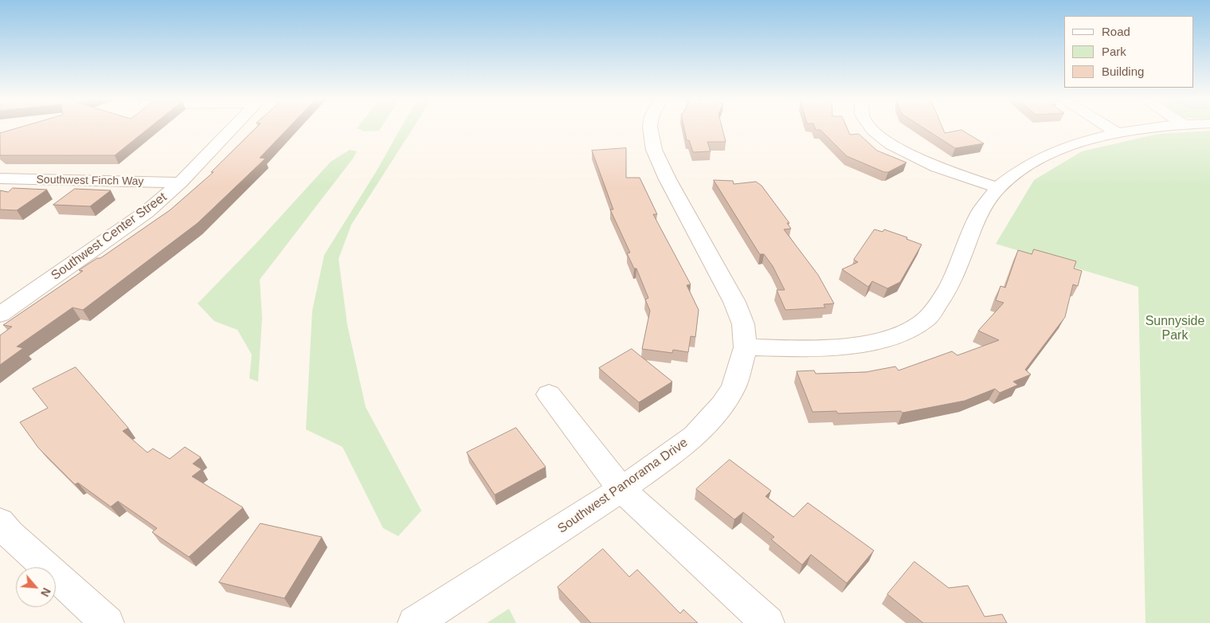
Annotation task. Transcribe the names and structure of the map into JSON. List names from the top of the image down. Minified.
{"streets":{"street":["Southwest Finch Way","Southwest Center Street","Southwest Panorama Drive"]},"crossings":[["Southwest Finch Way","Southwest Center Street"]],"parks":["Sunnyside Park"],"legend":["Road","Park","Building"],"north":"bottom right"}
